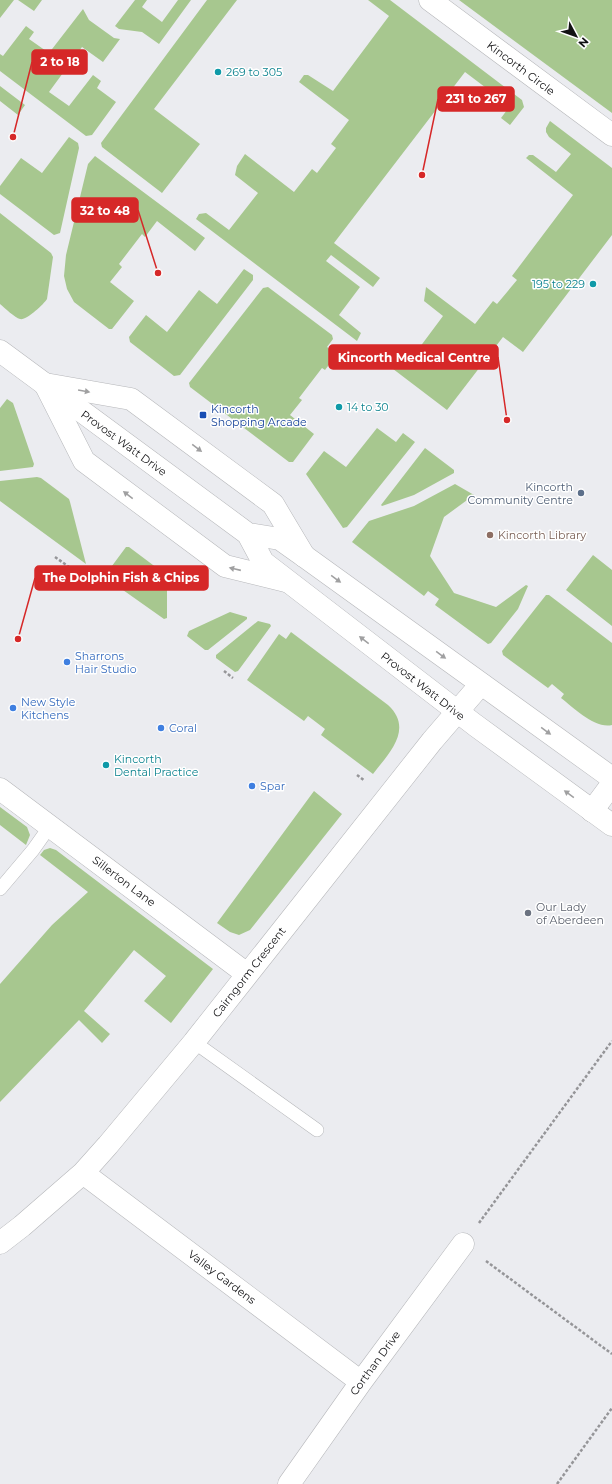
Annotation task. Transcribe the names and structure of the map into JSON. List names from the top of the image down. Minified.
{"streets":{"street":["Kincorth Circle","Provost Watt Drive","Sillerton Lane","Cairngorm Crescent","Valley Gardens","Corthan Drive"]},"crossings":[["Provost Watt Drive","Cairngorm Crescent"],["Sillerton Lane","Cairngorm Crescent"],["Cairngorm Crescent","Valley Gardens"],["Valley Gardens","Corthan Drive"]],"places":{"other":["269 to 305","2 to 18","231 to 267","32 to 48","195 to 229","14 to 30","Kincorth Medical Centre","Kincorth Community Centre","Kincorth Library","The Dolphin Fish & Chips","Sharrons Hair Studio","New Style Kitchens","Coral","Kincorth Dental Practice","Spar","Our Lady of Aberdeen"],"transit":["Kincorth Shopping Arcade"]},"north":"bottom right"}
